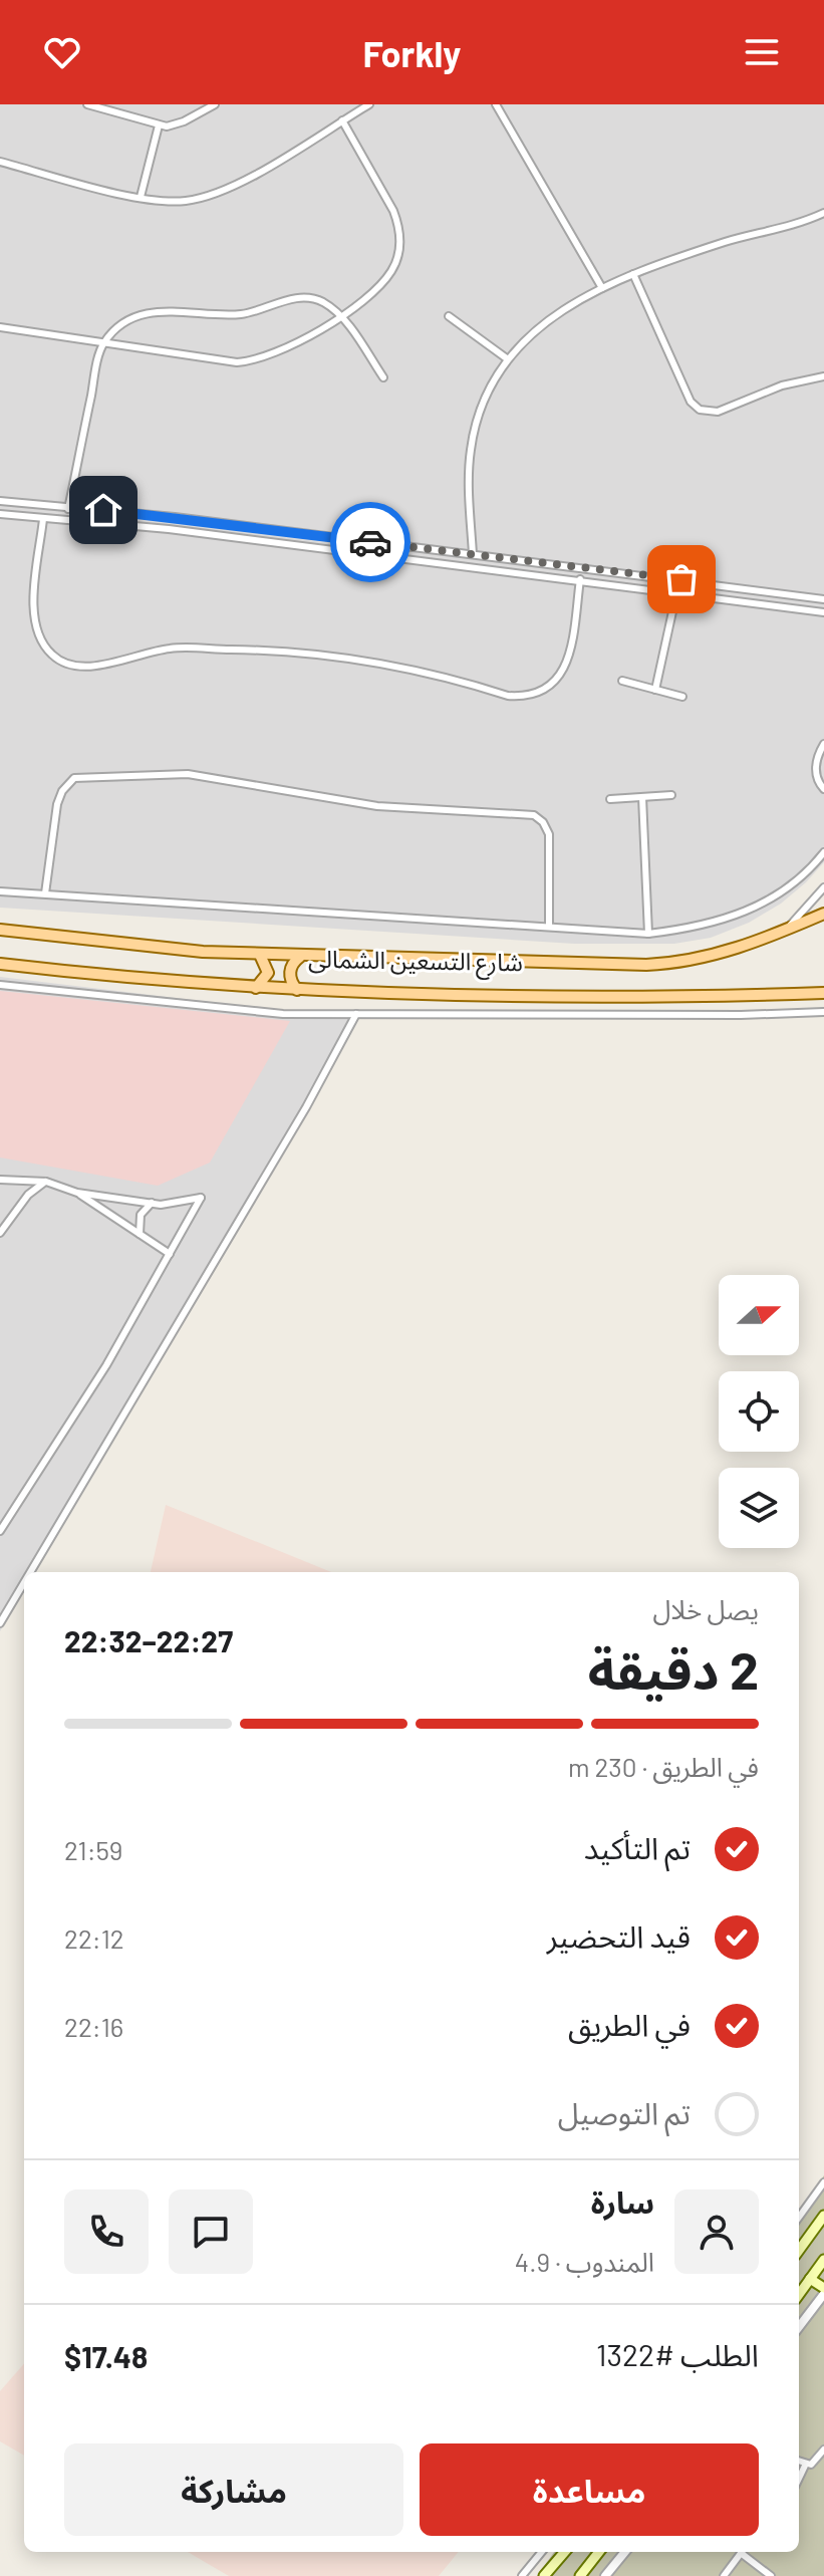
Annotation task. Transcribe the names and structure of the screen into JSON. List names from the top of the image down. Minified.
{"streets":{"main road":["شارع التسعين الشمالى"]},"north":"right","page":{"header":"Forkly","heading":["2 دقيقة","يصل خلال","22:27–22:32"],"panel":["سارة","المندوب · 4.9","الطلب #1322","$17.48"],"bar":"في الطريق · 230 m","list":[["تم التأكيد","21:59"],["قيد التحضير","22:12"],["في الطريق","22:16"],"تم التوصيل"],"buttons":["مساعدة","مشاركة"]}}
